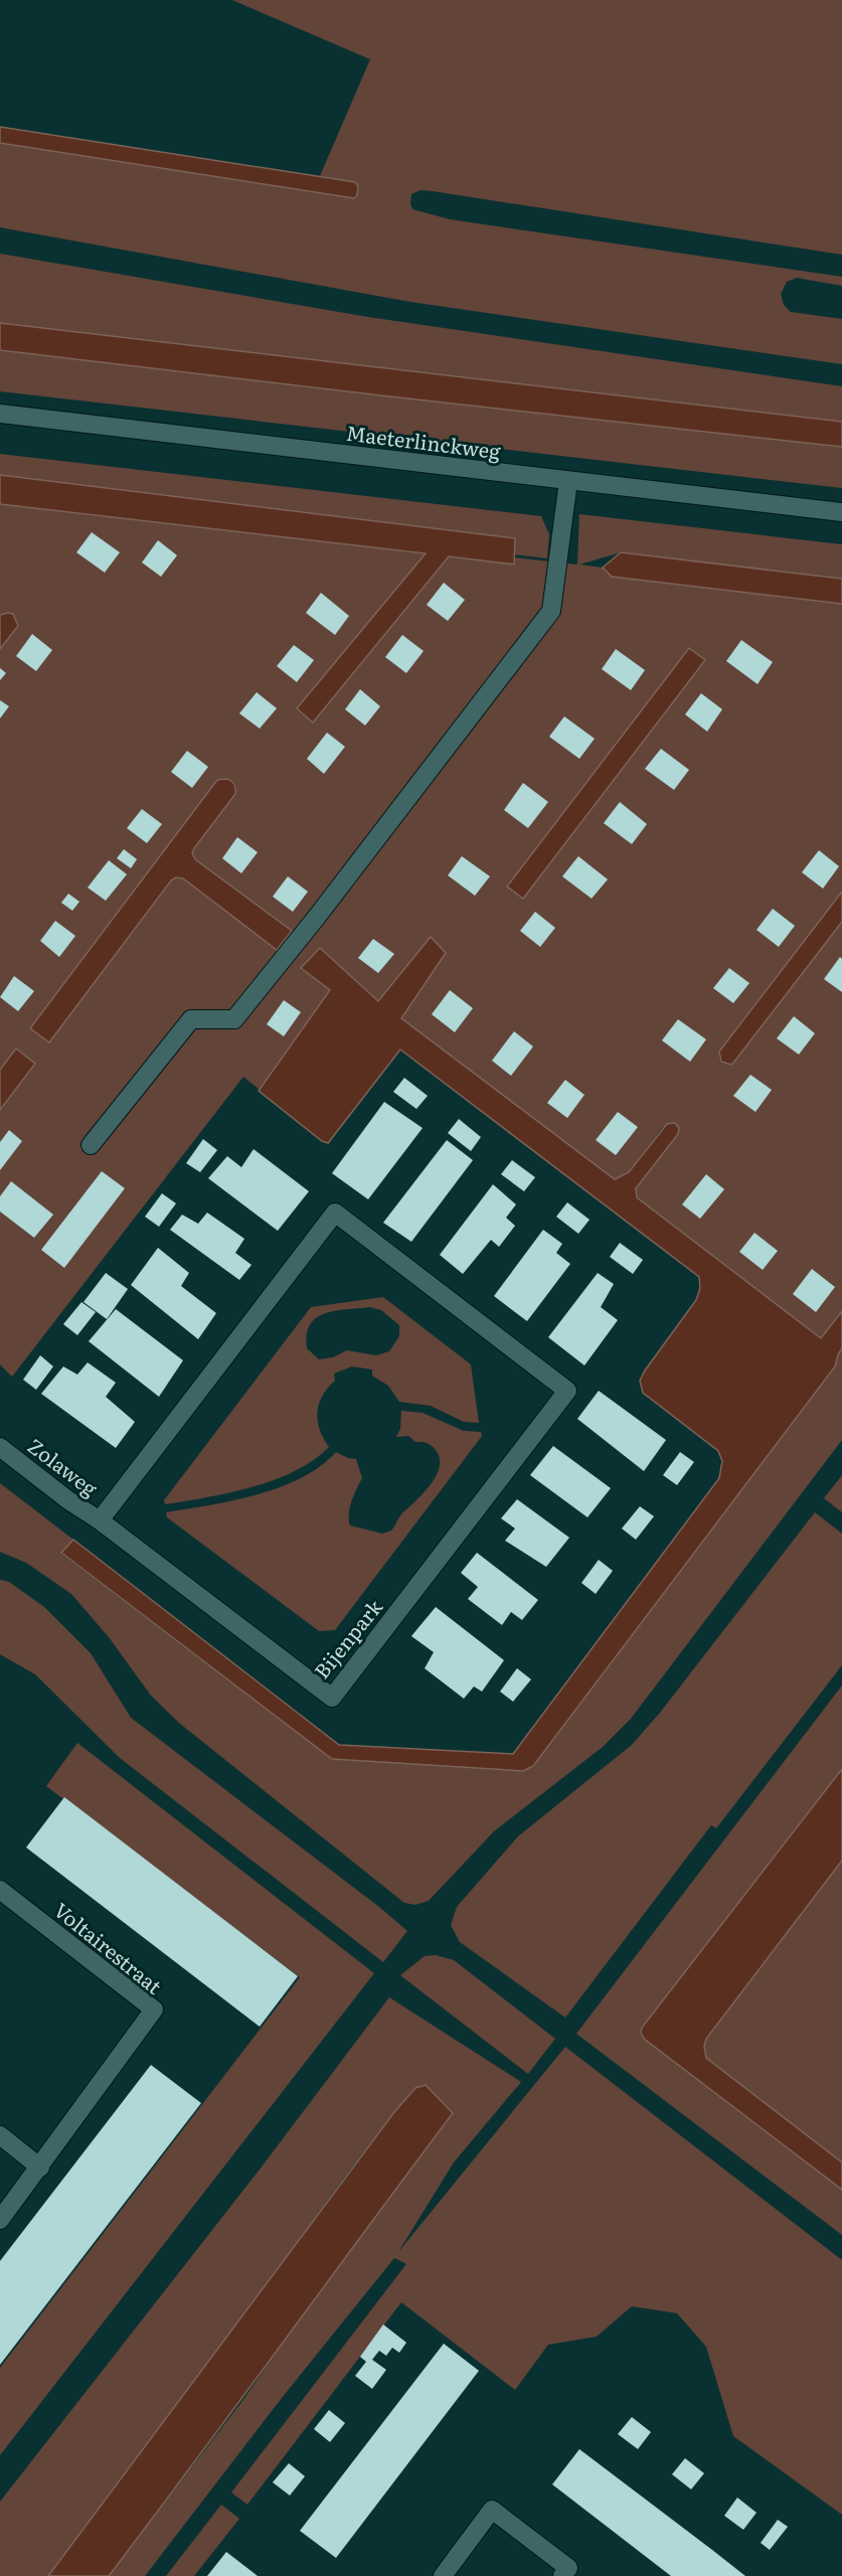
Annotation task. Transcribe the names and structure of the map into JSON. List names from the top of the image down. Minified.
{"streets":{"street":["Maeterlinckweg","Zolaweg","Bijenpark","Voltairestraat"]},"crossings":[["Zolaweg","Bijenpark"]]}
